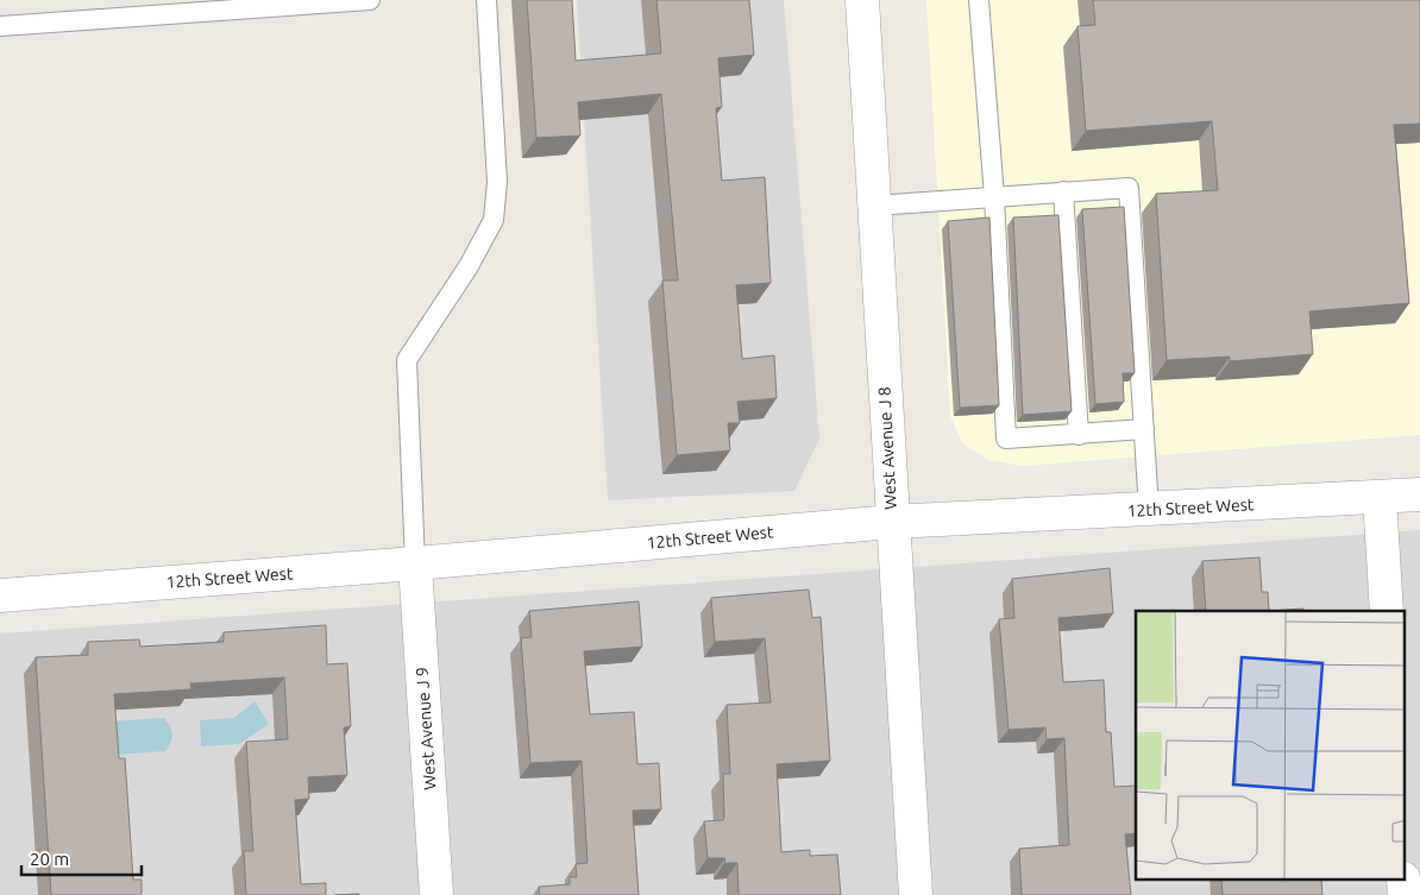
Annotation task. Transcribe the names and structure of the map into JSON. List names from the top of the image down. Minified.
{"streets":{"street":["West Avenue J 8","12th Street West","West Avenue J 9"]},"crossings":[["West Avenue J 8","12th Street West"],["12th Street West","West Avenue J 9"]],"scale_bar":"20 m"}
